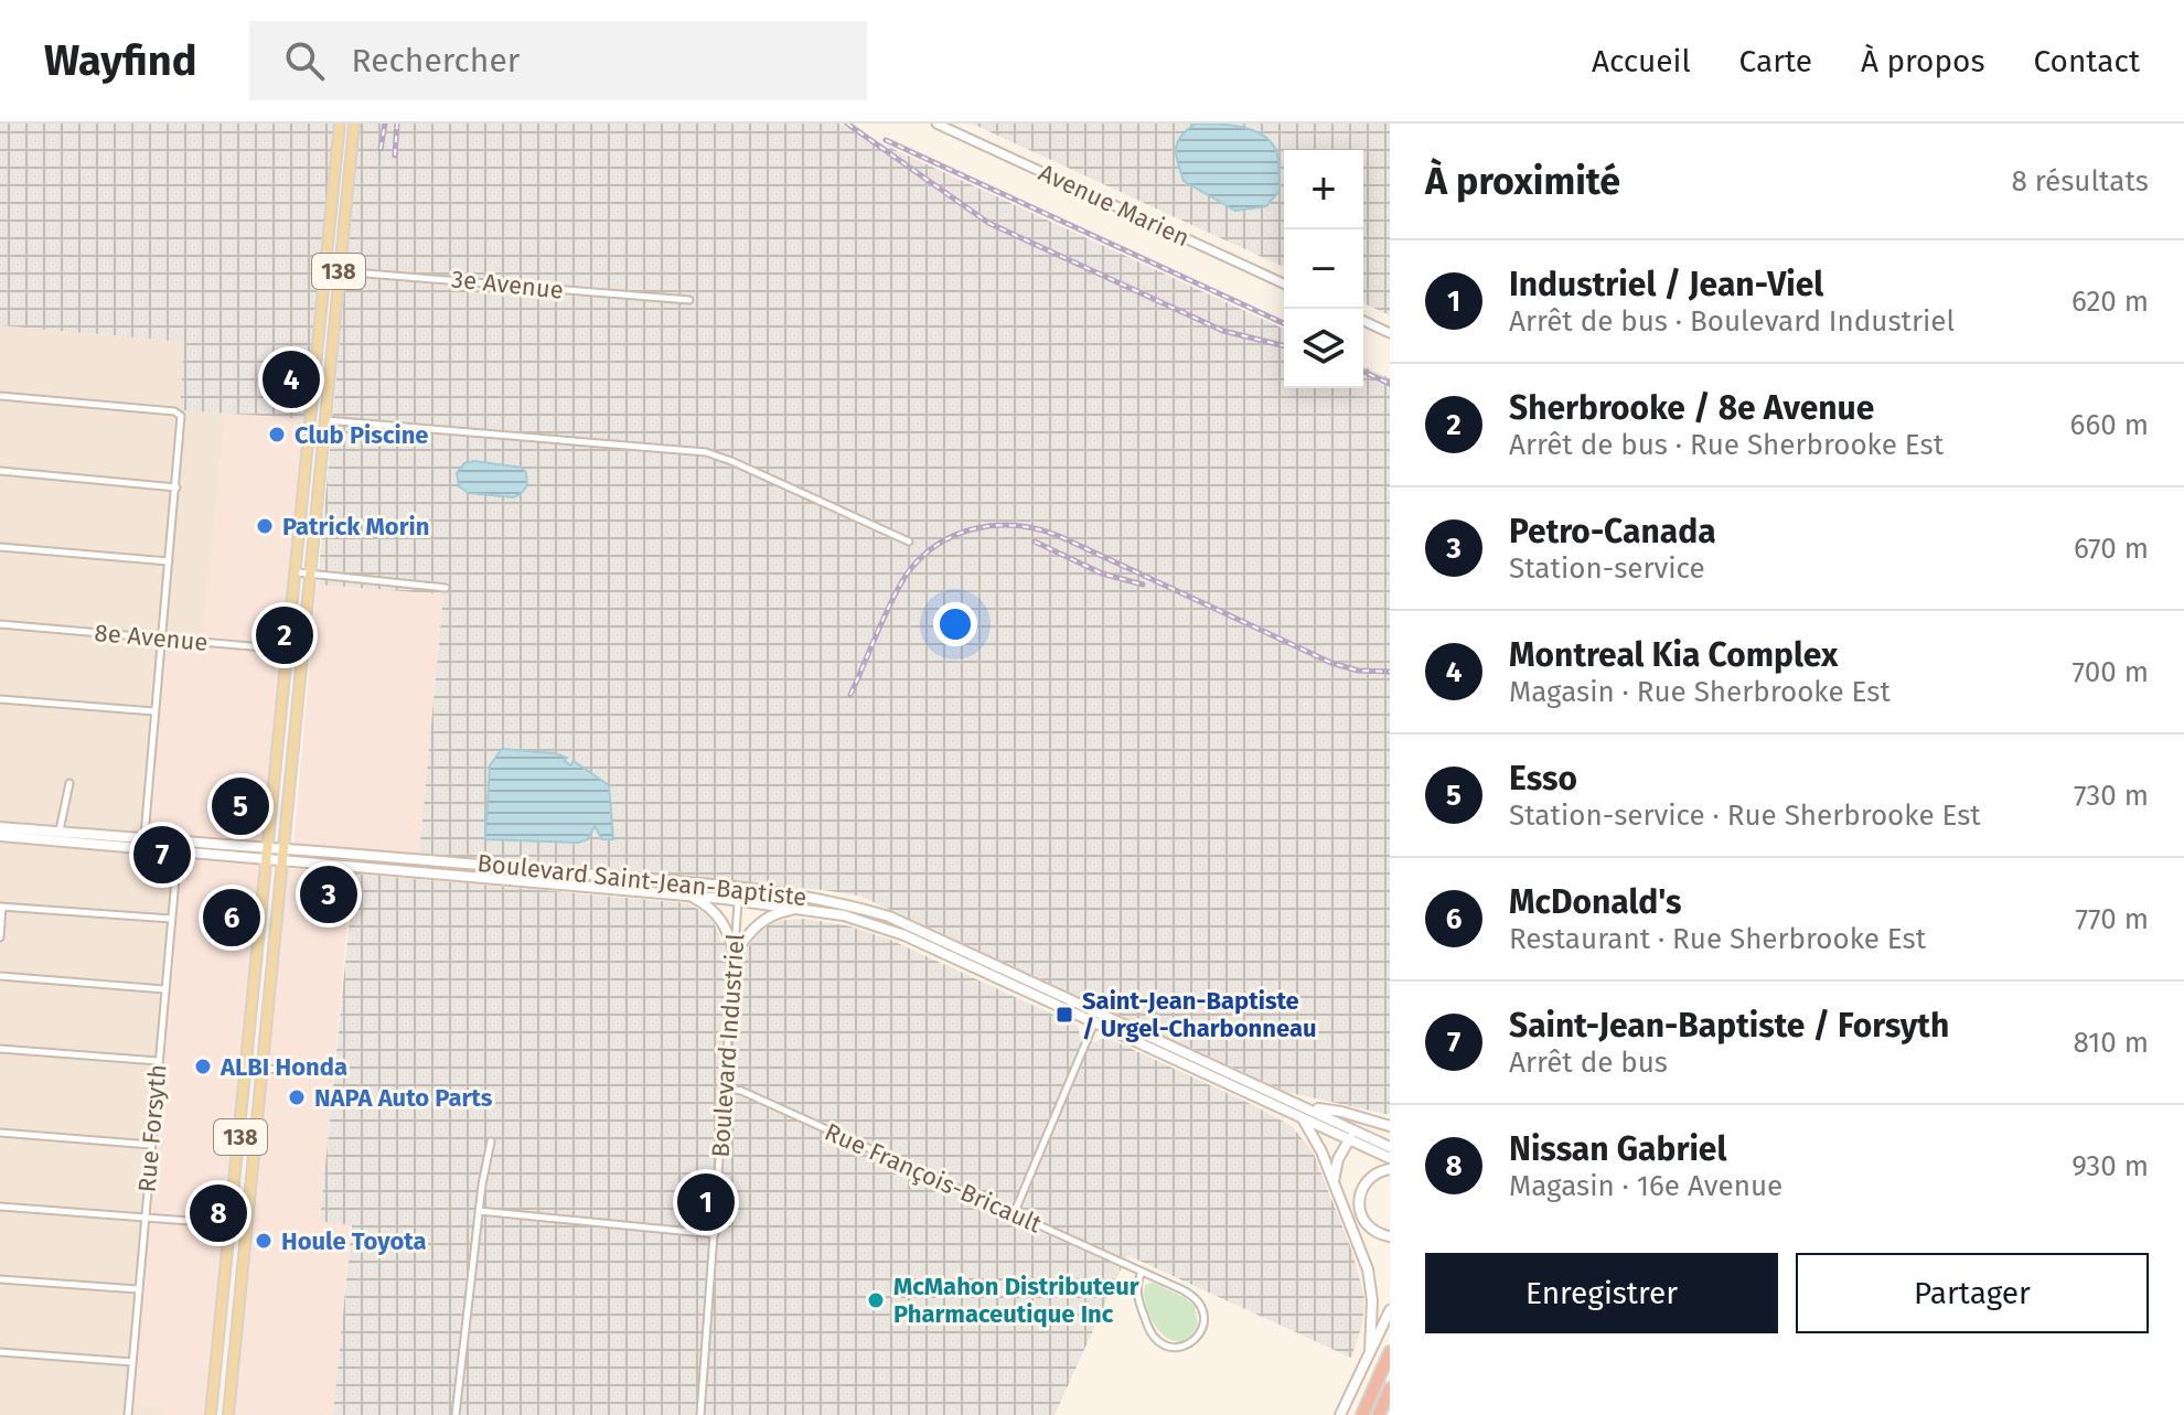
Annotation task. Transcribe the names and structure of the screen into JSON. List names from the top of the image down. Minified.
{"streets":{"main road":["138","Boulevard Saint-Jean-Baptiste"],"street":["Avenue Marien","3e Avenue","8e Avenue","Boulevard Industriel","Rue Forsyth","Rue François-Bricault"]},"crossings":[["138","3e Avenue"],["138","8e Avenue"],["138","Boulevard Saint-Jean-Baptiste"],["Boulevard Saint-Jean-Baptiste","Boulevard Industriel"],["Boulevard Saint-Jean-Baptiste","Rue Forsyth"],["Boulevard Industriel","Rue François-Bricault"]],"places":{"other":["Club Piscine","Patrick Morin","ALBI Honda","NAPA Auto Parts","Houle Toyota","McMahon Distributeur Pharmaceutique Inc"],"transit":["Saint-Jean-Baptiste / Urgel-Charbonneau"]},"page":{"header":"Wayfind","search":"Rechercher","nav":["Accueil","Carte","À propos","Contact"],"heading":["À proximité","8 résultats"],"map_buttons":["+","−"],"list":[{"mark":"1","name":"Industriel / Jean-Viel","note":"Arrêt de bus · Boulevard Industriel","value":"620 m"},{"mark":"2","name":"Sherbrooke / 8e Avenue","note":"Arrêt de bus · Rue Sherbrooke Est","value":"660 m"},{"mark":"3","name":"Petro-Canada","note":"Station-service","value":"670 m"},{"mark":"4","name":"Montreal Kia Complex","note":"Magasin · Rue Sherbrooke Est","value":"700 m"},{"mark":"5","name":"Esso","note":"Station-service · Rue Sherbrooke Est","value":"730 m"},{"mark":"6","name":"McDonald's","note":"Restaurant · Rue Sherbrooke Est","value":"770 m"},{"mark":"7","name":"Saint-Jean-Baptiste / Forsyth","note":"Arrêt de bus","value":"810 m"},{"mark":"8","name":"Nissan Gabriel","note":"Magasin · 16e Avenue","value":"930 m"}],"pins":["4","2","5","7","3","6","1","8"],"buttons":["Enregistrer","Partager"]}}
